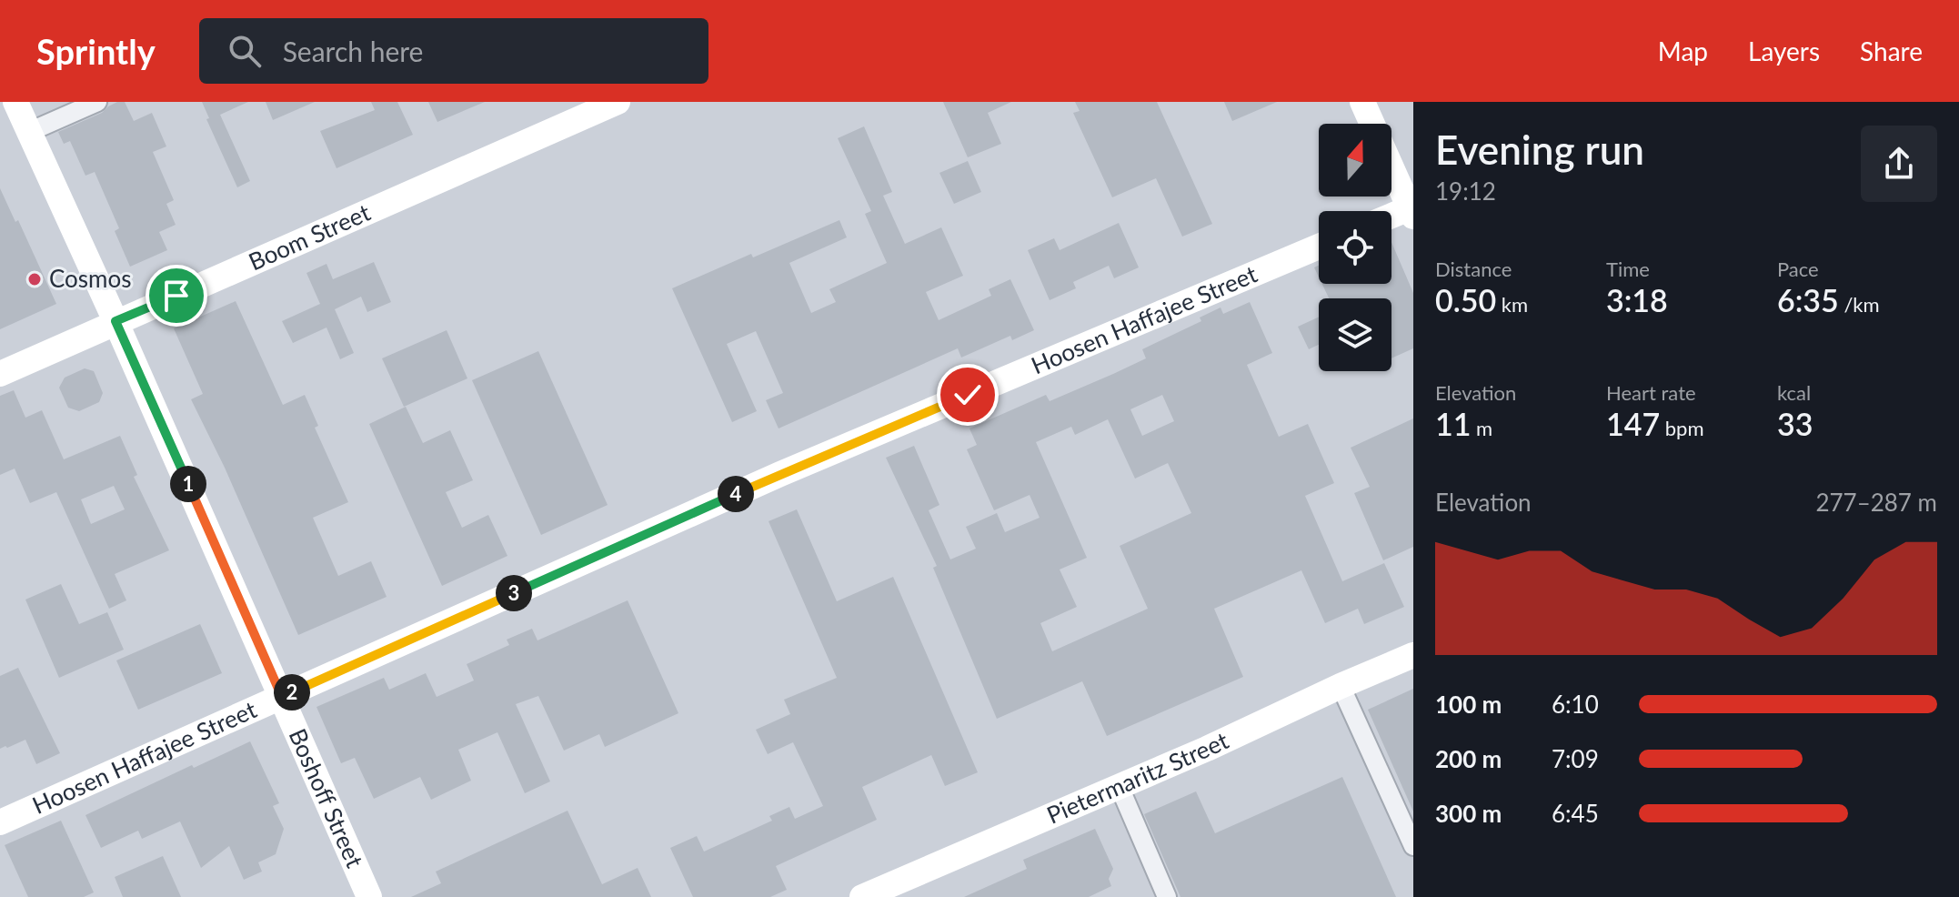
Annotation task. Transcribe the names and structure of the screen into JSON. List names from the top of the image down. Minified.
{"streets":{"street":["Boom Street","Hoosen Haffajee Street","Pietermaritz Street","Boshoff Street"]},"crossings":[["Boom Street","Boshoff Street"],["Hoosen Haffajee Street","Boshoff Street"]],"places":["Cosmos"],"north":"top","page":{"header":"Sprintly","search":"Search here","nav":["Map","Layers","Share"],"heading":["Evening run","19:12"],"stats":[["Distance","0.50 km"],["Time","3:18"],["Pace","6:35 /km"],["Elevation","11 m"],["Heart rate","147 bpm"],["kcal","33"]],"pins":["1","4","3","2"],"chart":["Elevation","277–287 m"],"list":[{"name":"100 m","note":"6:10"},{"name":"200 m","note":"7:09"},{"name":"300 m","note":"6:45"}]}}
